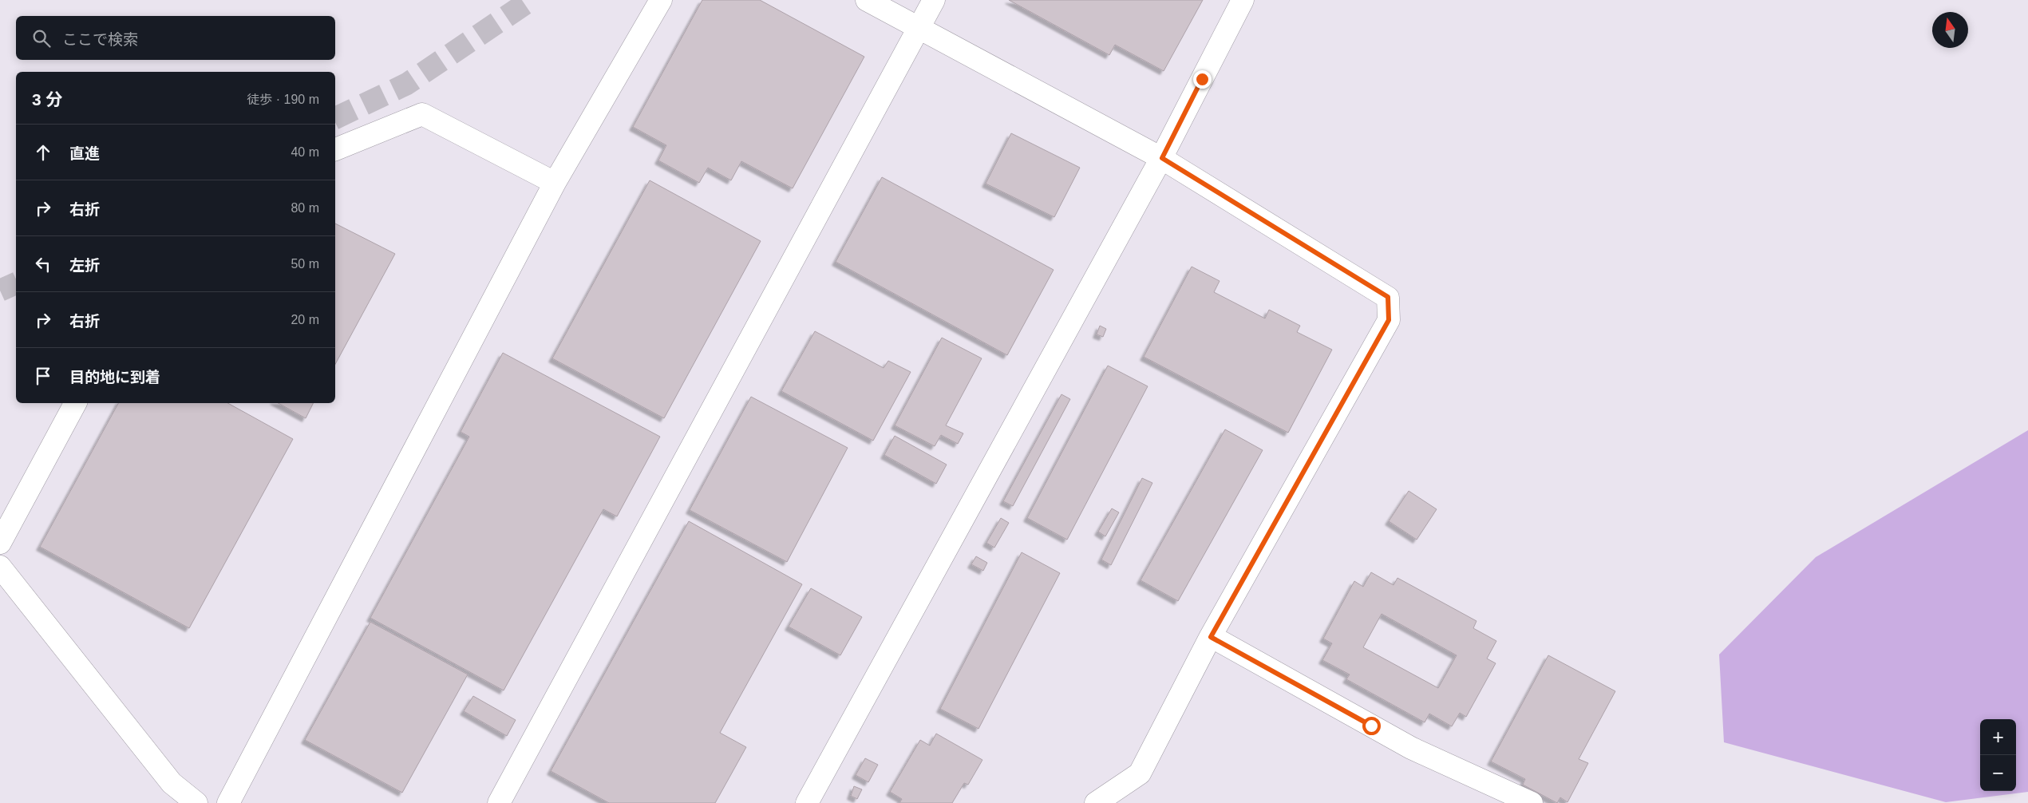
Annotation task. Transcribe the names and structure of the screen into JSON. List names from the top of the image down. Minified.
{"north":"top","page":{"search":"ここで検索","heading":["3 分","徒歩 · 190 m"],"list":[["直進","40 m"],["右折","80 m"],["左折","50 m"],["右折","20 m"],"目的地に到着"],"map_buttons":["+","−"]}}
